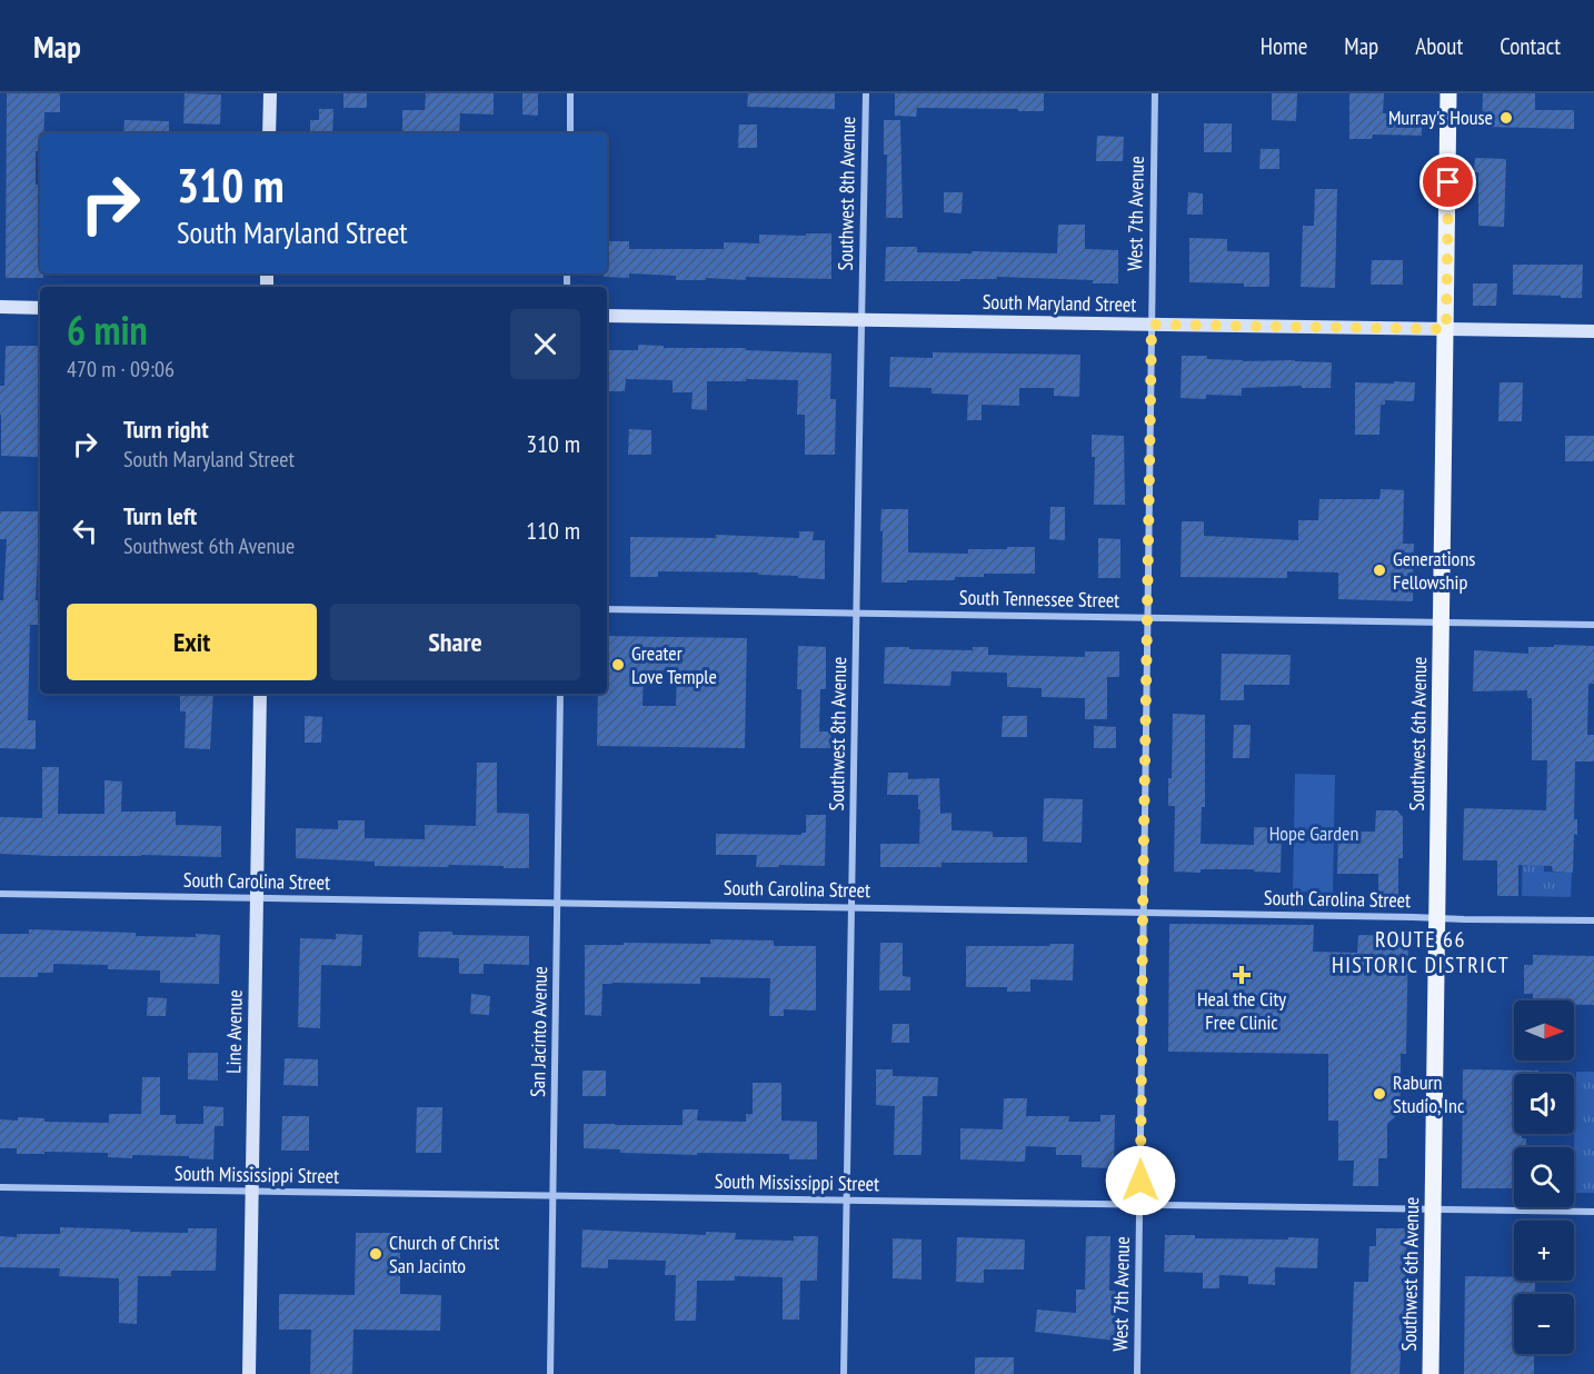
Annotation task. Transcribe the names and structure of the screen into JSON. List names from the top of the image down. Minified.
{"streets":{"main road":["Southwest 6th Avenue"],"street":["Southwest 8th Avenue","West 7th Avenue","South Maryland Street","South Tennessee Street","South Carolina Street","Line Avenue","San Jacinto Avenue","South Mississippi Street"]},"crossings":[["Southwest 8th Avenue","South Maryland Street"],["Southwest 8th Avenue","South Tennessee Street"],["Southwest 8th Avenue","South Carolina Street"],["Southwest 8th Avenue","South Mississippi Street"],["West 7th Avenue","South Maryland Street"],["West 7th Avenue","South Tennessee Street"],["West 7th Avenue","South Carolina Street"],["West 7th Avenue","South Mississippi Street"],["South Maryland Street","Southwest 6th Avenue"],["South Tennessee Street","Southwest 6th Avenue"],["Southwest 6th Avenue","South Carolina Street"],["Southwest 6th Avenue","South Mississippi Street"],["South Carolina Street","Line Avenue"],["South Carolina Street","San Jacinto Avenue"],["Line Avenue","South Mississippi Street"],["San Jacinto Avenue","South Mississippi Street"]],"districts":["ROUTE 66 HISTORIC DISTRICT"],"parks":["Hope Garden"],"places":{"other":["Murray's House","Generations Fellowship","Greater Love Temple","Raburn Studio, Inc","Church of Christ San Jacinto"],"health":["Heal the City Free Clinic"]},"north":"right","page":{"header":"Map","nav":["Home","Map","About","Contact"],"turn":["310 m","South Maryland Street"],"heading":["6 min","470 m · 09:06"],"list":[{"name":"Turn right","note":"South Maryland Street","value":"310 m"},{"name":"Turn left","note":"Southwest 6th Avenue","value":"110 m"}],"buttons":["Exit","Share"],"map_buttons":["+","−"]}}
